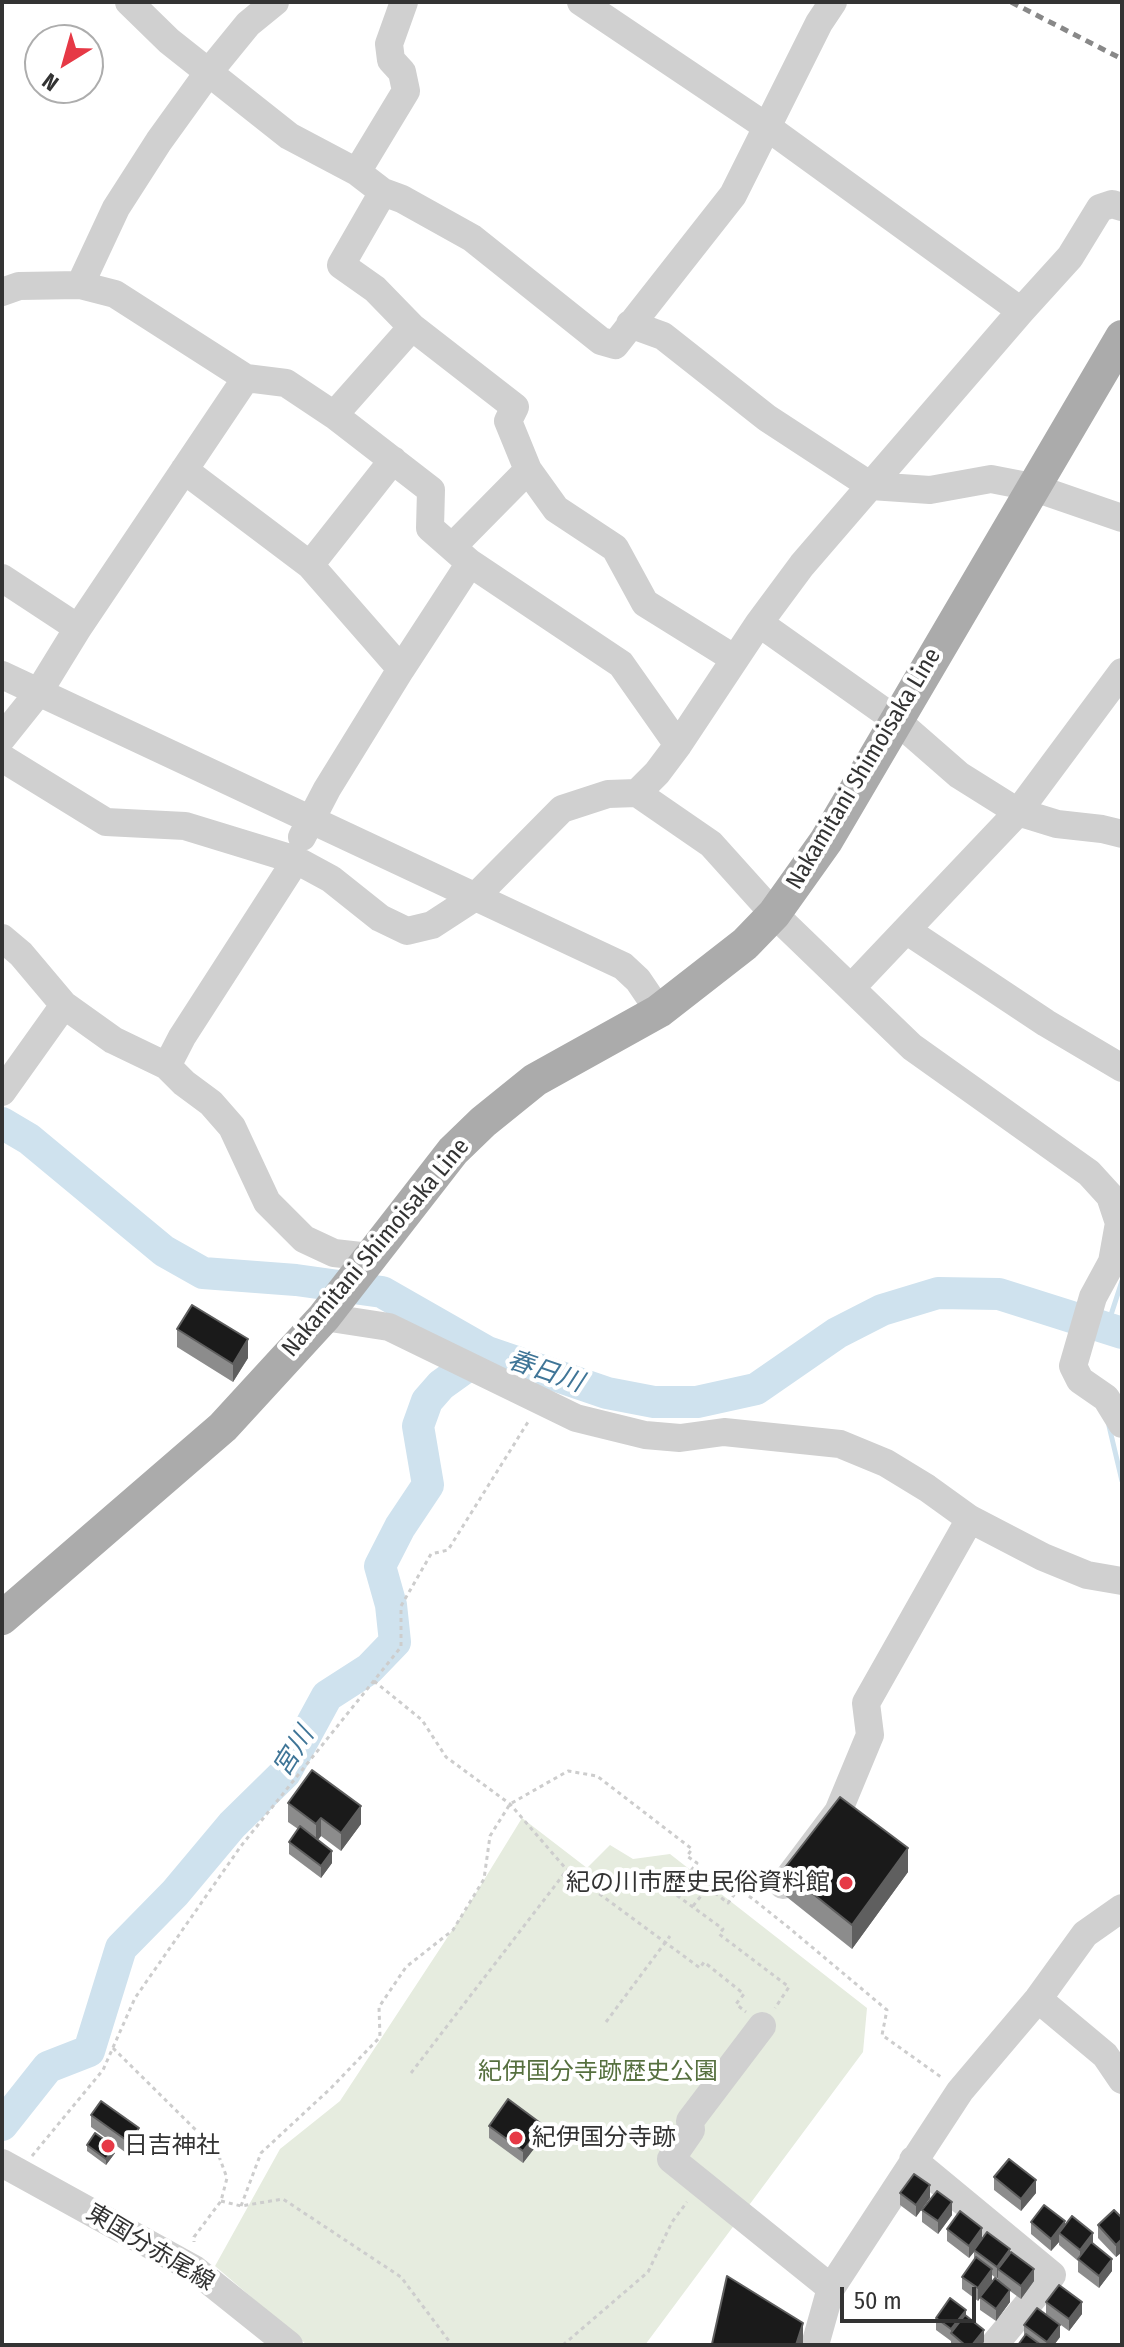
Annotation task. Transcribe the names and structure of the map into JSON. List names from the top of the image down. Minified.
{"streets":{"main road":["Nakamitani Shimoisaka Line"],"street":["東国分赤尾線"]},"water":["春日川","宮川"],"parks":["紀伊国分寺跡歴史公園"],"places":["紀の川市歴史民俗資料館","紀伊国分寺跡","日吉神社"],"scale_bar":"50 m","north":"bottom left"}
